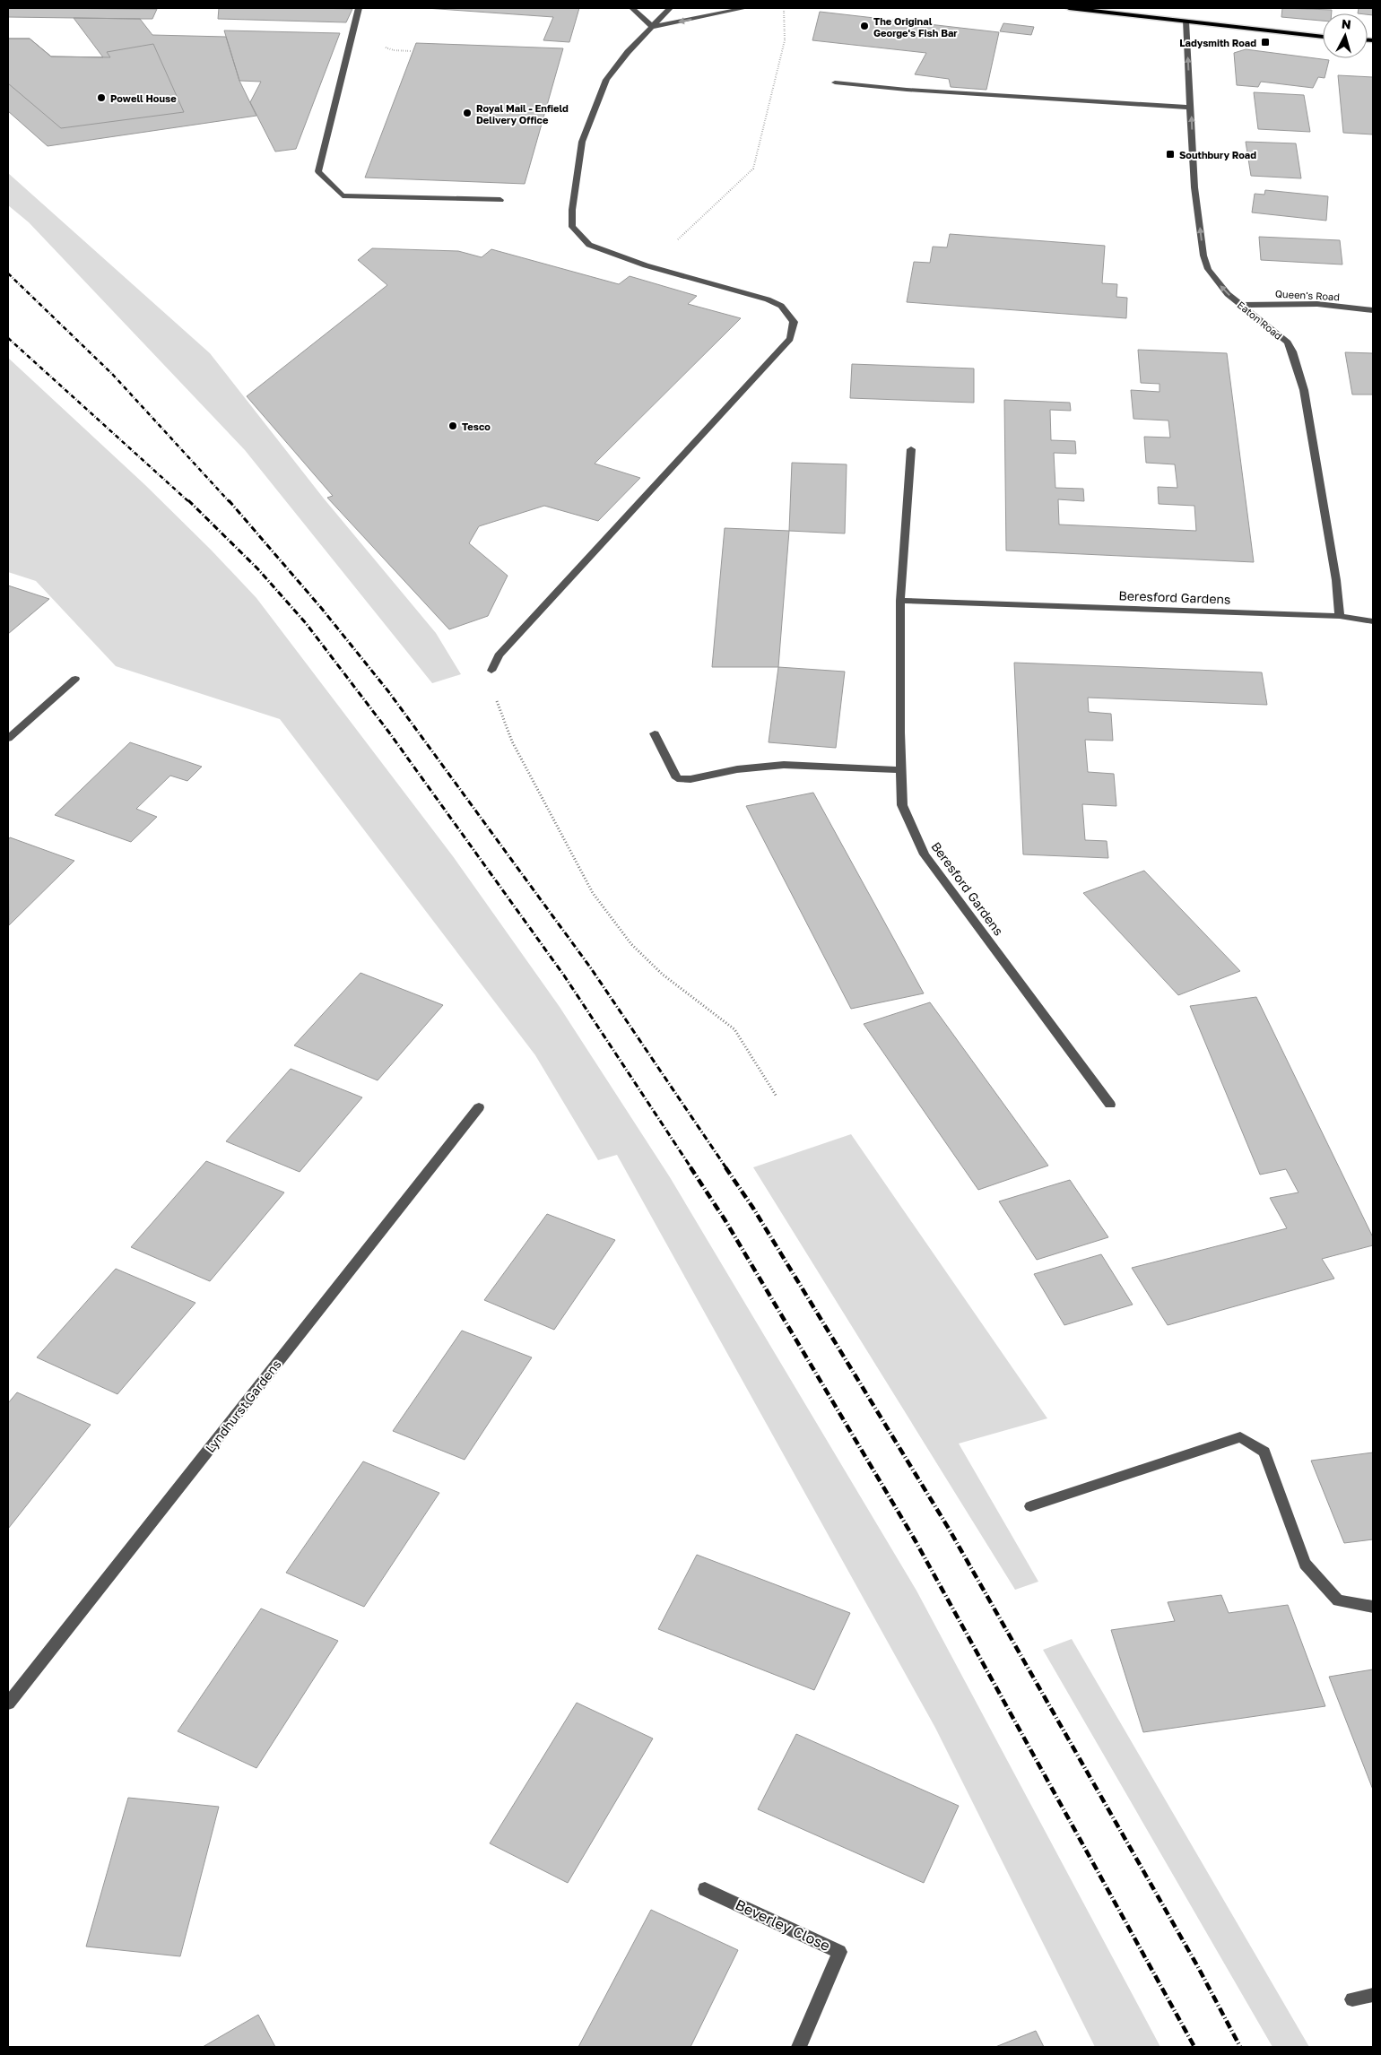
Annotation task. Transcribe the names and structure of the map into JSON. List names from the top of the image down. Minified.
{"streets":{"street":["Queen's Road","Eaton Road","Beresford Gardens","Lyndhurst Gardens","Beverley Close"]},"crossings":[["Queen's Road","Eaton Road"],["Eaton Road","Beresford Gardens"]],"one_way":["Eaton Road"],"places":{"other":["The Original George's Fish Bar","Powell House","Royal Mail - Enfield Delivery Office","Tesco"],"transit":["Ladysmith Road","Southbury Road"]},"north":"top"}
